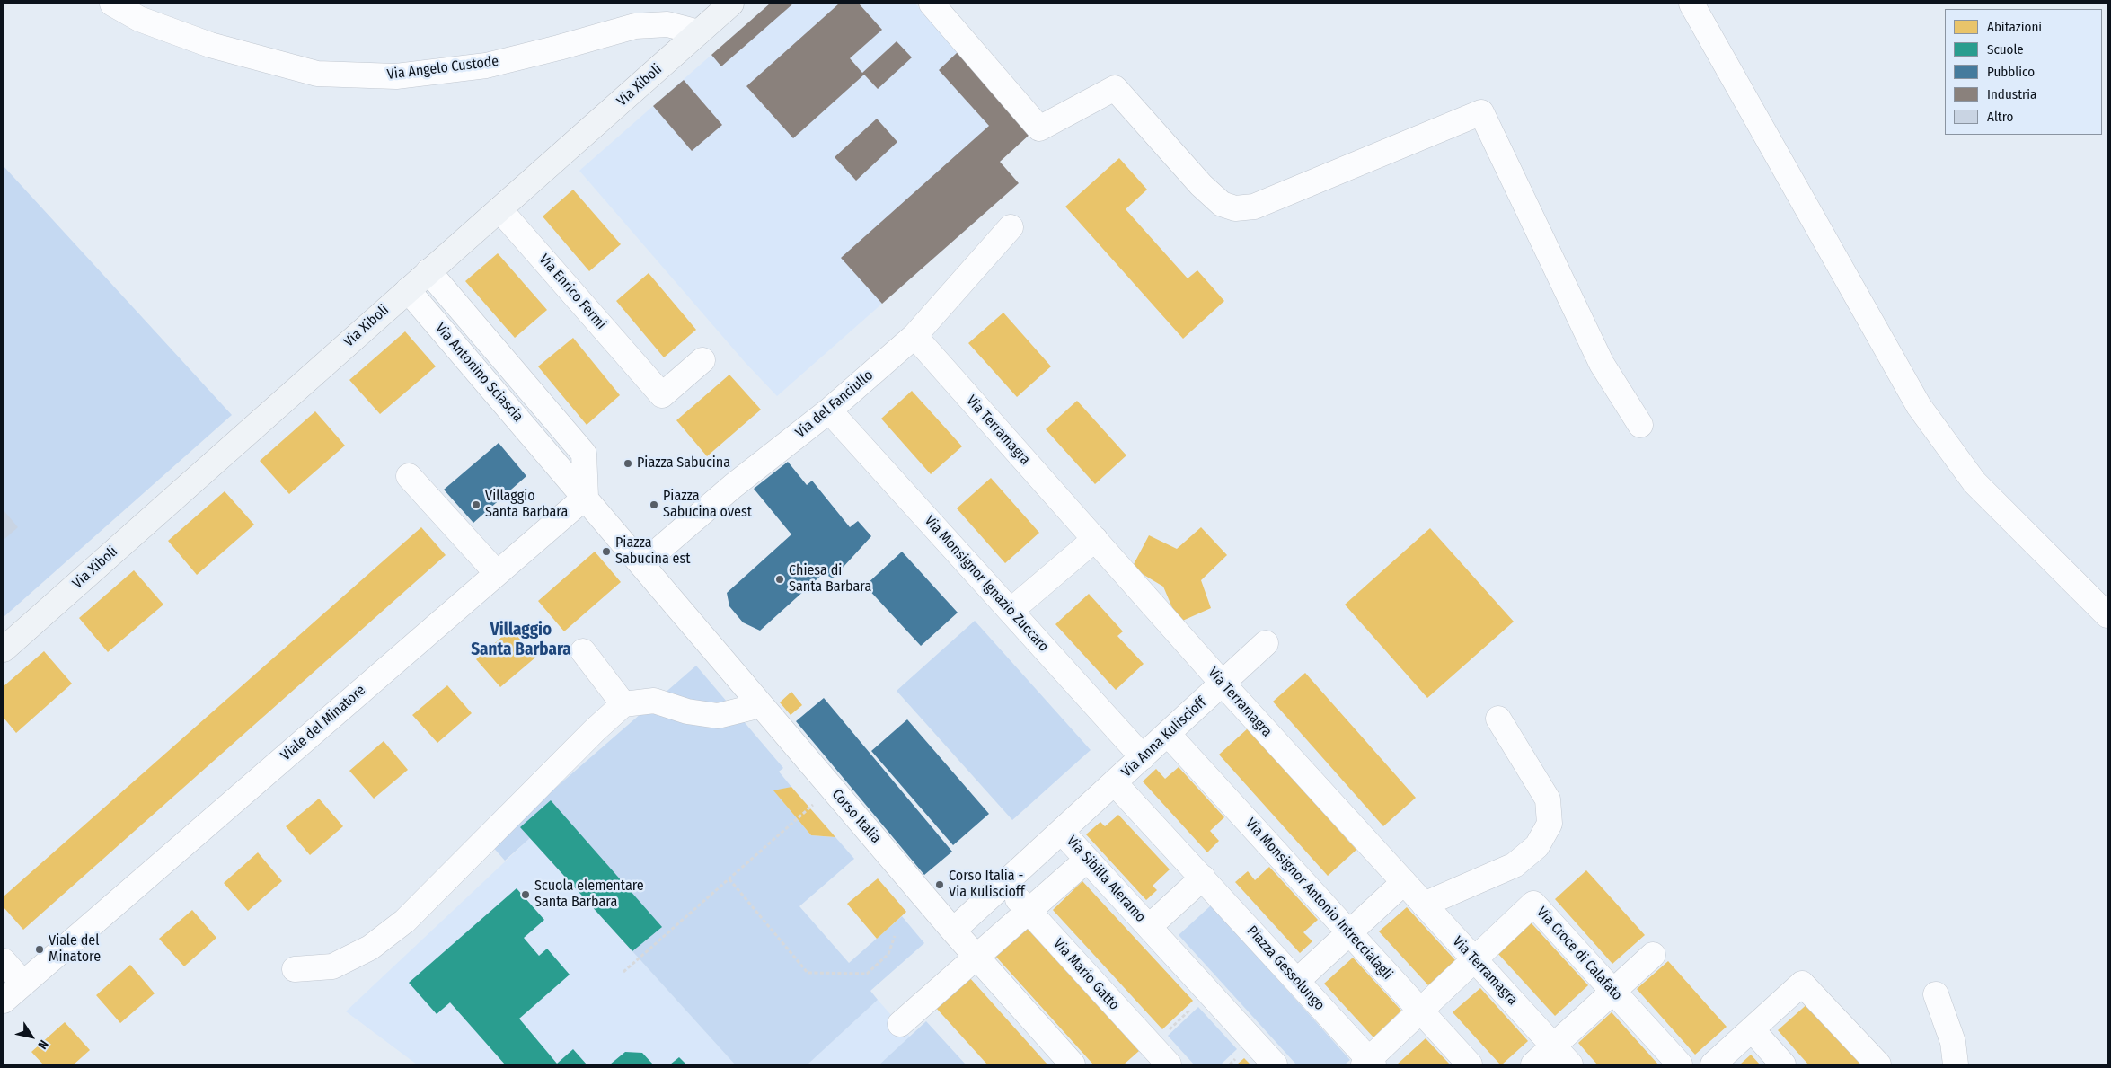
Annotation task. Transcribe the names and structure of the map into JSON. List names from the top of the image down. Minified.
{"streets":{"main road":["Via Xiboli"],"street":["Via Angelo Custode","Via Enrico Fermi","Via Antonino Sciascia","Via del Fanciullo","Via Terramagra","Via Monsignor Ignazio Zuccaro","Viale del Minatore","Via Anna Kuliscioff","Corso Italia","Via Sibilla Aleramo","Via Monsignor Antonio Intreccialagli","Via Croce di Calafato","Piazza Gessolungo","Via Mario Gatto"]},"crossings":[["Via Angelo Custode","Via Xiboli"],["Via Xiboli","Via Enrico Fermi"],["Via Xiboli","Via Antonino Sciascia"],["Via Antonino Sciascia","Corso Italia"],["Via del Fanciullo","Via Terramagra"],["Via del Fanciullo","Via Monsignor Ignazio Zuccaro"],["Via del Fanciullo","Corso Italia"],["Via Terramagra","Via Anna Kuliscioff"],["Via Terramagra","Via Croce di Calafato"],["Via Monsignor Ignazio Zuccaro","Via Anna Kuliscioff"],["Via Anna Kuliscioff","Corso Italia"],["Via Anna Kuliscioff","Via Sibilla Aleramo"],["Via Anna Kuliscioff","Via Monsignor Antonio Intreccialagli"],["Via Anna Kuliscioff","Piazza Gessolungo"],["Via Anna Kuliscioff","Via Mario Gatto"]],"districts":["Villaggio Santa Barbara"],"places":["Piazza Sabucina","Villaggio Santa Barbara","Piazza Sabucina ovest","Piazza Sabucina est","Chiesa di Santa Barbara","Corso Italia - Via Kuliscioff","Scuola elementare Santa Barbara","Viale del Minatore"],"legend":["Abitazioni","Scuole","Pubblico","Industria","Altro"],"north":"bottom right"}
